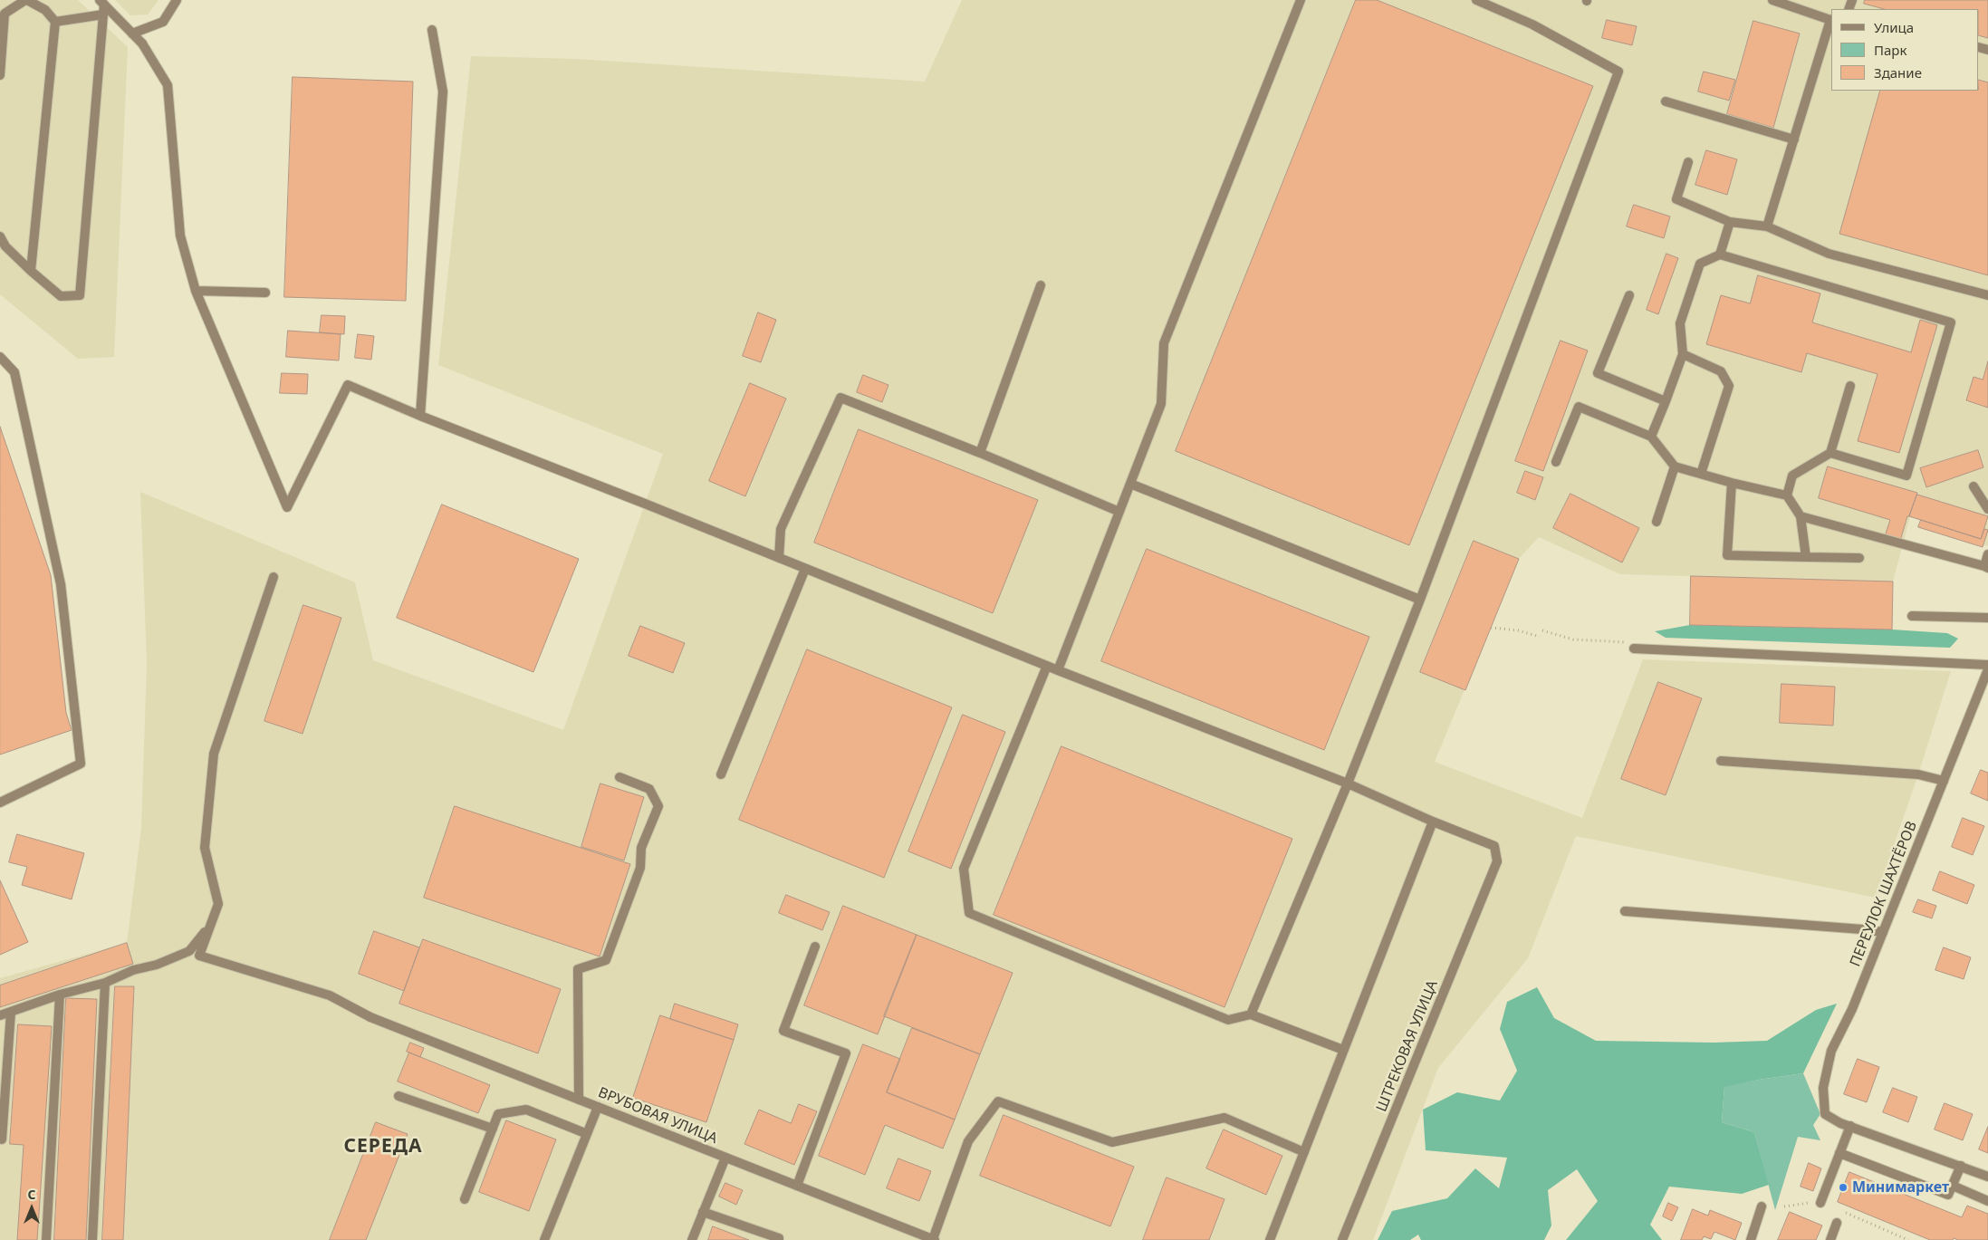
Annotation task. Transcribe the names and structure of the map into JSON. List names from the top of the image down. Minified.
{"streets":{"street":["ПЕРЕУЛОК ШАХТЁРОВ","ШТРЕКОВАЯ УЛИЦА","ВРУБОВАЯ УЛИЦА"]},"districts":["СЕРЕДА"],"places":["Минимаркет"],"legend":["Улица","Парк","Здание"],"north":"top"}
